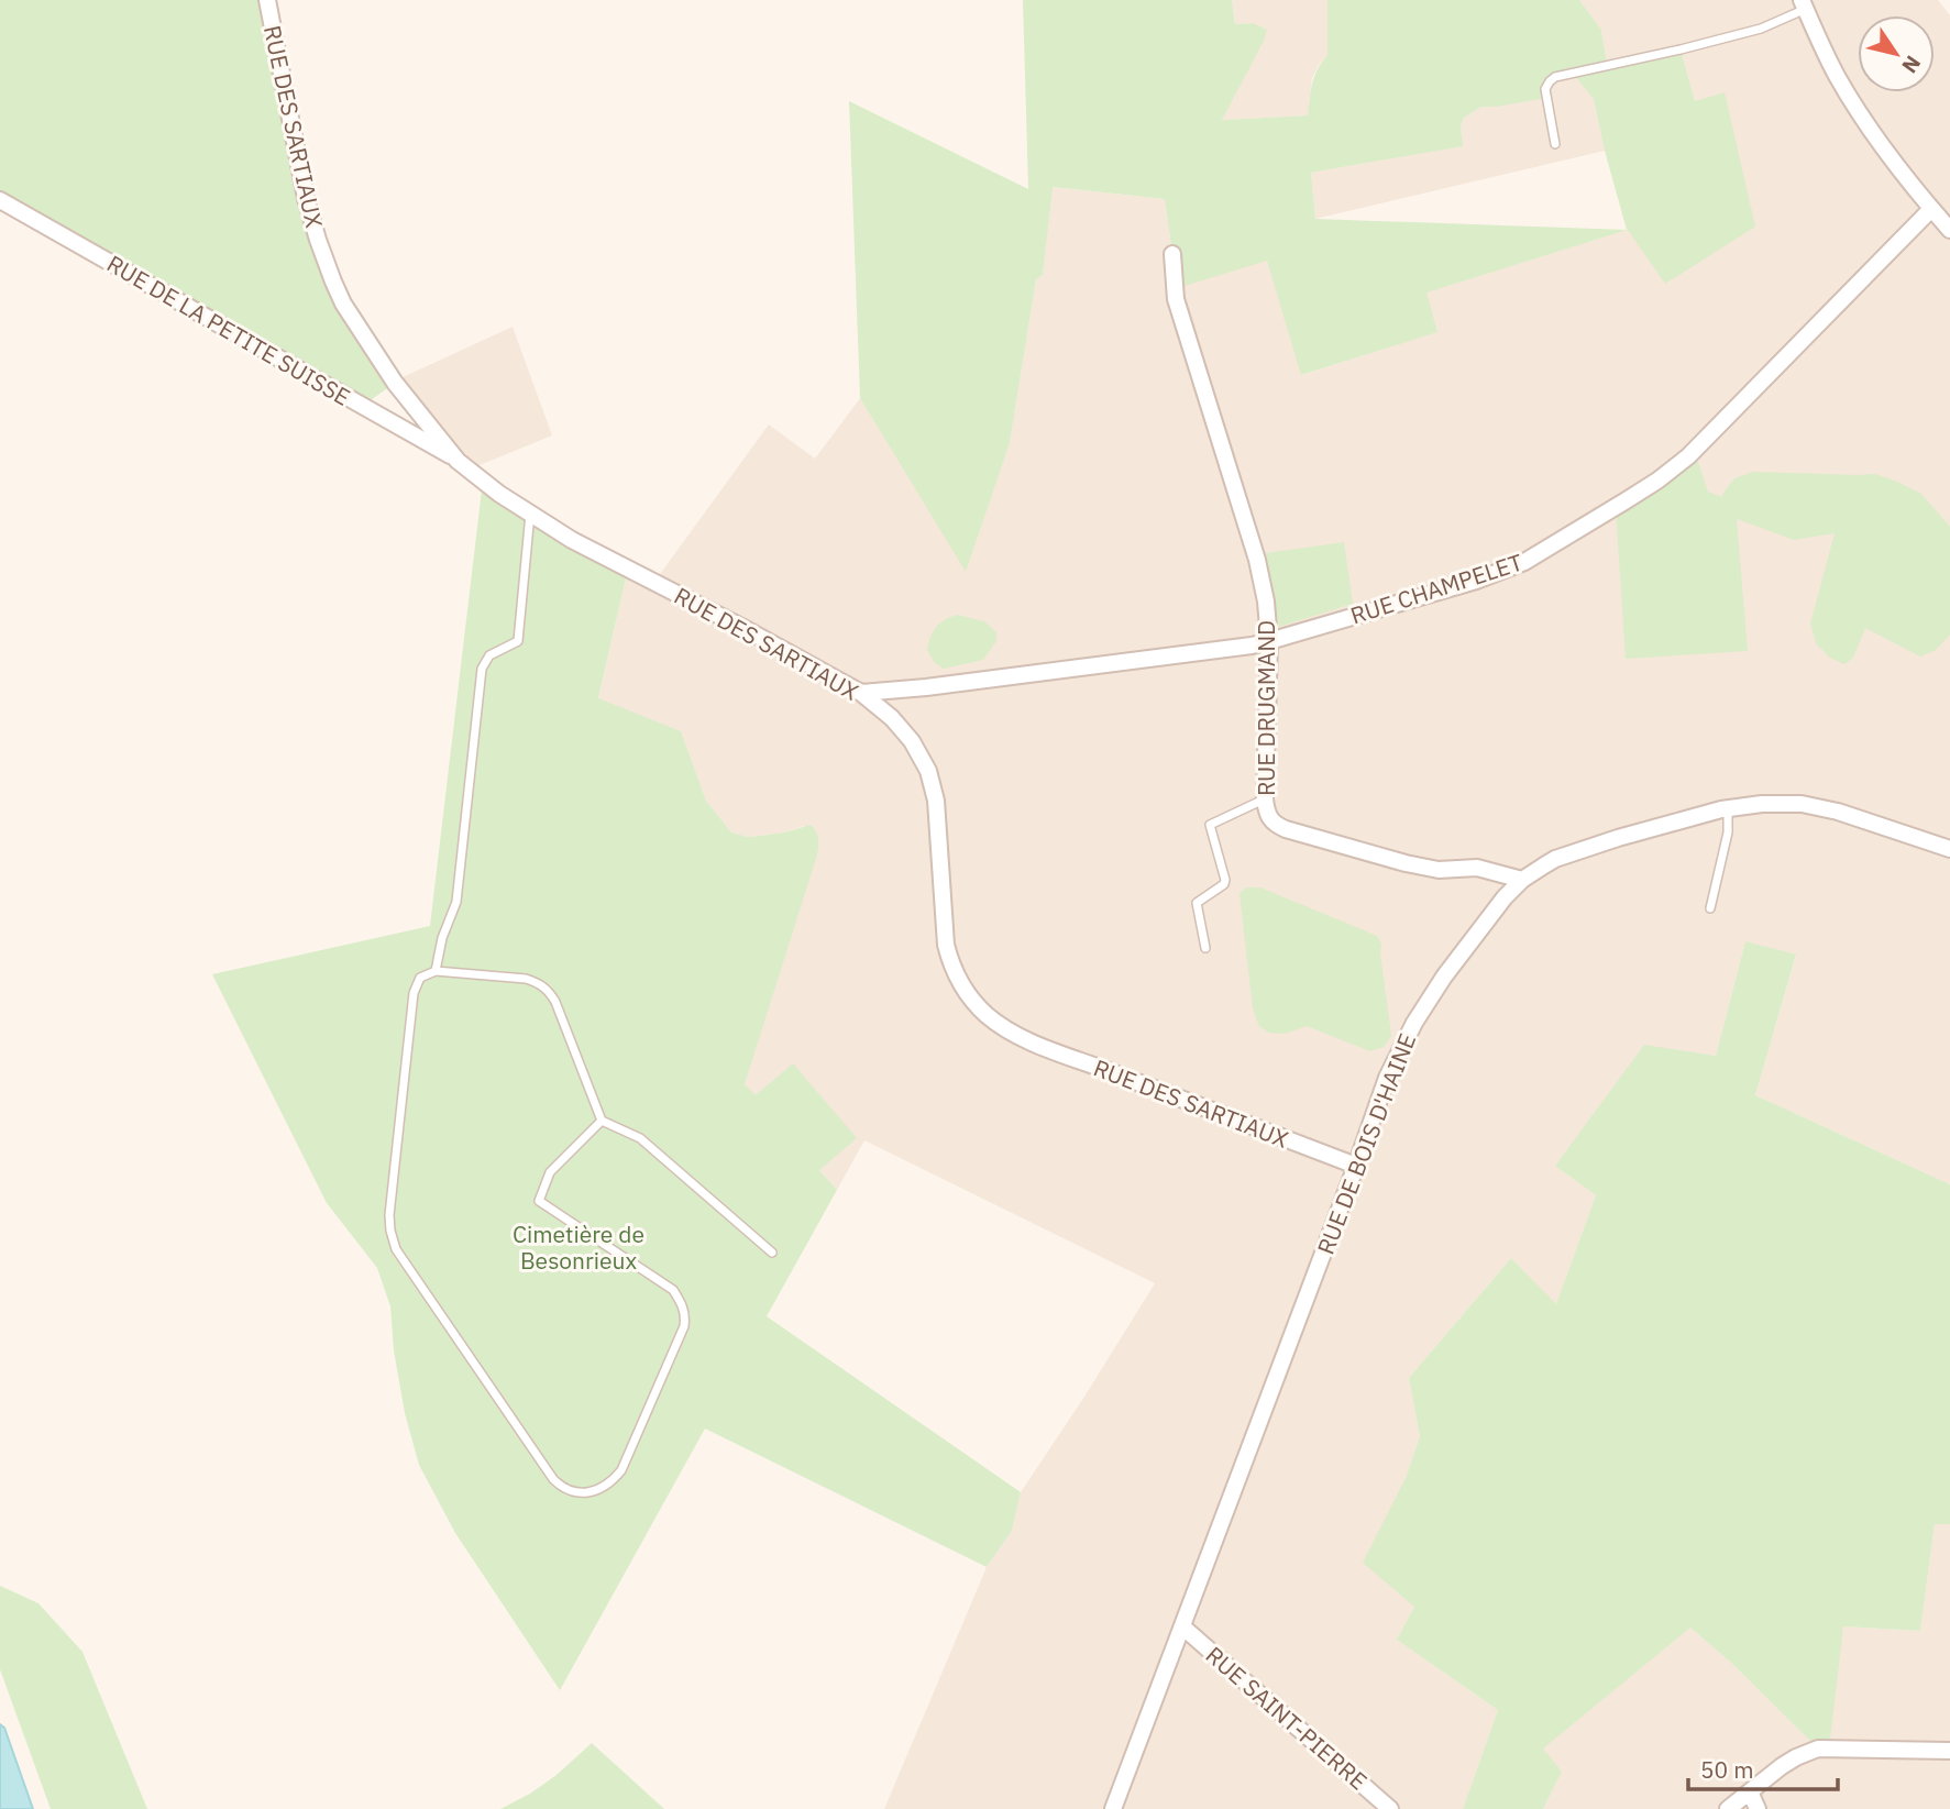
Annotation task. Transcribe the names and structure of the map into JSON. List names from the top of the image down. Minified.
{"streets":{"street":["RUE DES SARTIAUX","RUE DE LA PETITE SUISSE","RUE CHAMPELET","RUE DRUGMAND","RUE DE BOIS D'HAINE","RUE SAINT-PIERRE"]},"crossings":[["RUE DES SARTIAUX","RUE DE LA PETITE SUISSE"],["RUE DES SARTIAUX","RUE CHAMPELET"],["RUE DES SARTIAUX","RUE DE BOIS D'HAINE"],["RUE CHAMPELET","RUE DRUGMAND"],["RUE DRUGMAND","RUE DE BOIS D'HAINE"],["RUE DE BOIS D'HAINE","RUE SAINT-PIERRE"]],"parks":["Cimetière de Besonrieux"],"scale_bar":"50 m","north":"bottom right"}
